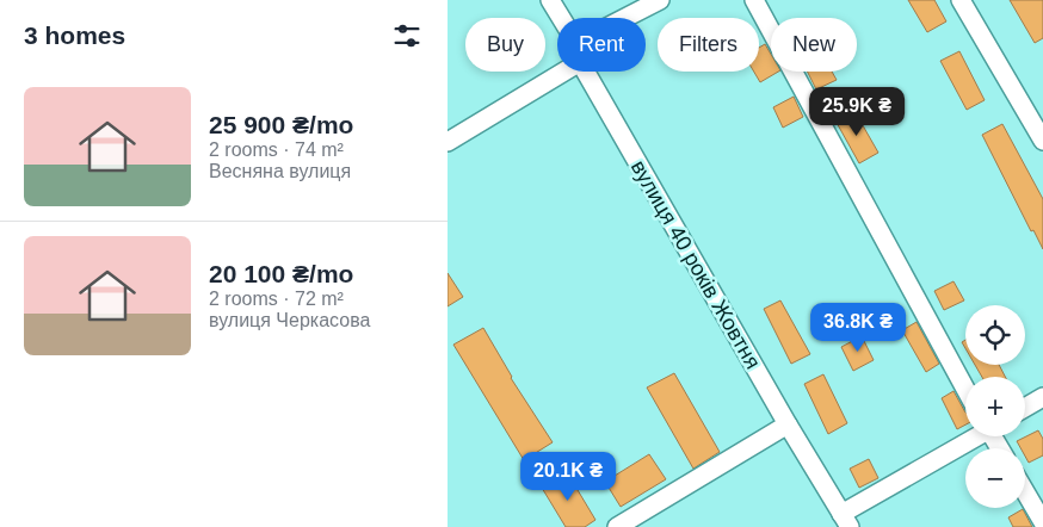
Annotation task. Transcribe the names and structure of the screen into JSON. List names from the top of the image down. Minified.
{"streets":{"street":["вулиця 40 років Жовтня"]},"page":{"heading":"3 homes","chip":["Buy","Rent","Filters","New"],"list":[{"name":"25 900 ₴/mo","note":"2 rooms · 74 m² · Весняна вулиця"},{"name":"20 100 ₴/mo","note":"2 rooms · 72 m² · вулиця Черкасова"}],"price":["25.9K ₴","36.8K ₴","20.1K ₴"],"map_buttons":["+","−"]}}
